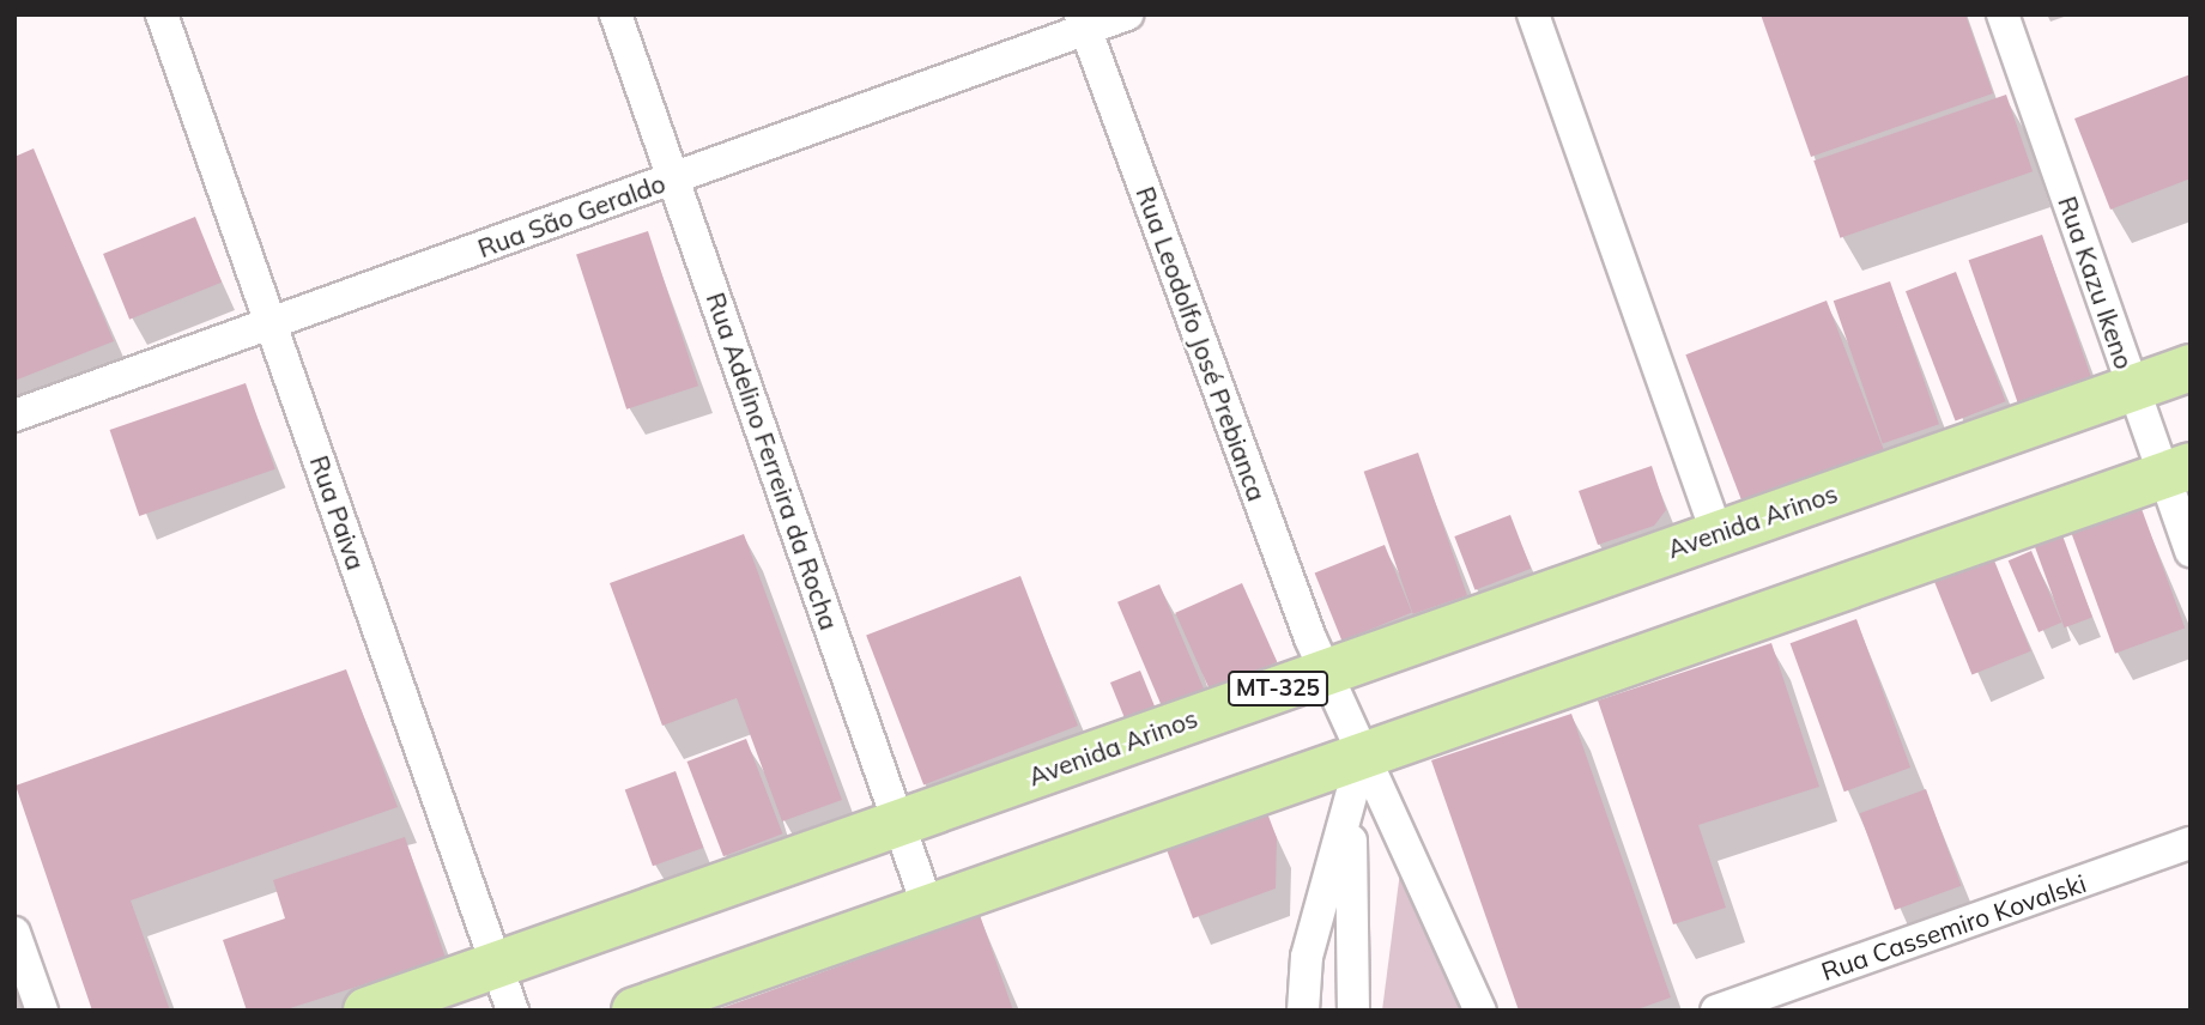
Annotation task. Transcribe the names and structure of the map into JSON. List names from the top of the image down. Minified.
{"streets":{"main road":["Avenida Arinos","MT-325"],"street":["Rua São Geraldo","Rua Kazu Ikeno","Rua Leodolfo José Prebianca","Rua Adelino Ferreira da Rocha","Rua Paiva","Rua Cassemiro Kovalski"]},"crossings":[["Rua São Geraldo","Rua Leodolfo José Prebianca"],["Rua São Geraldo","Rua Adelino Ferreira da Rocha"],["Rua São Geraldo","Rua Paiva"],["Rua Kazu Ikeno","Avenida Arinos"],["Rua Leodolfo José Prebianca","Avenida Arinos"],["Rua Adelino Ferreira da Rocha","Avenida Arinos"],["Rua Paiva","Avenida Arinos"]]}
